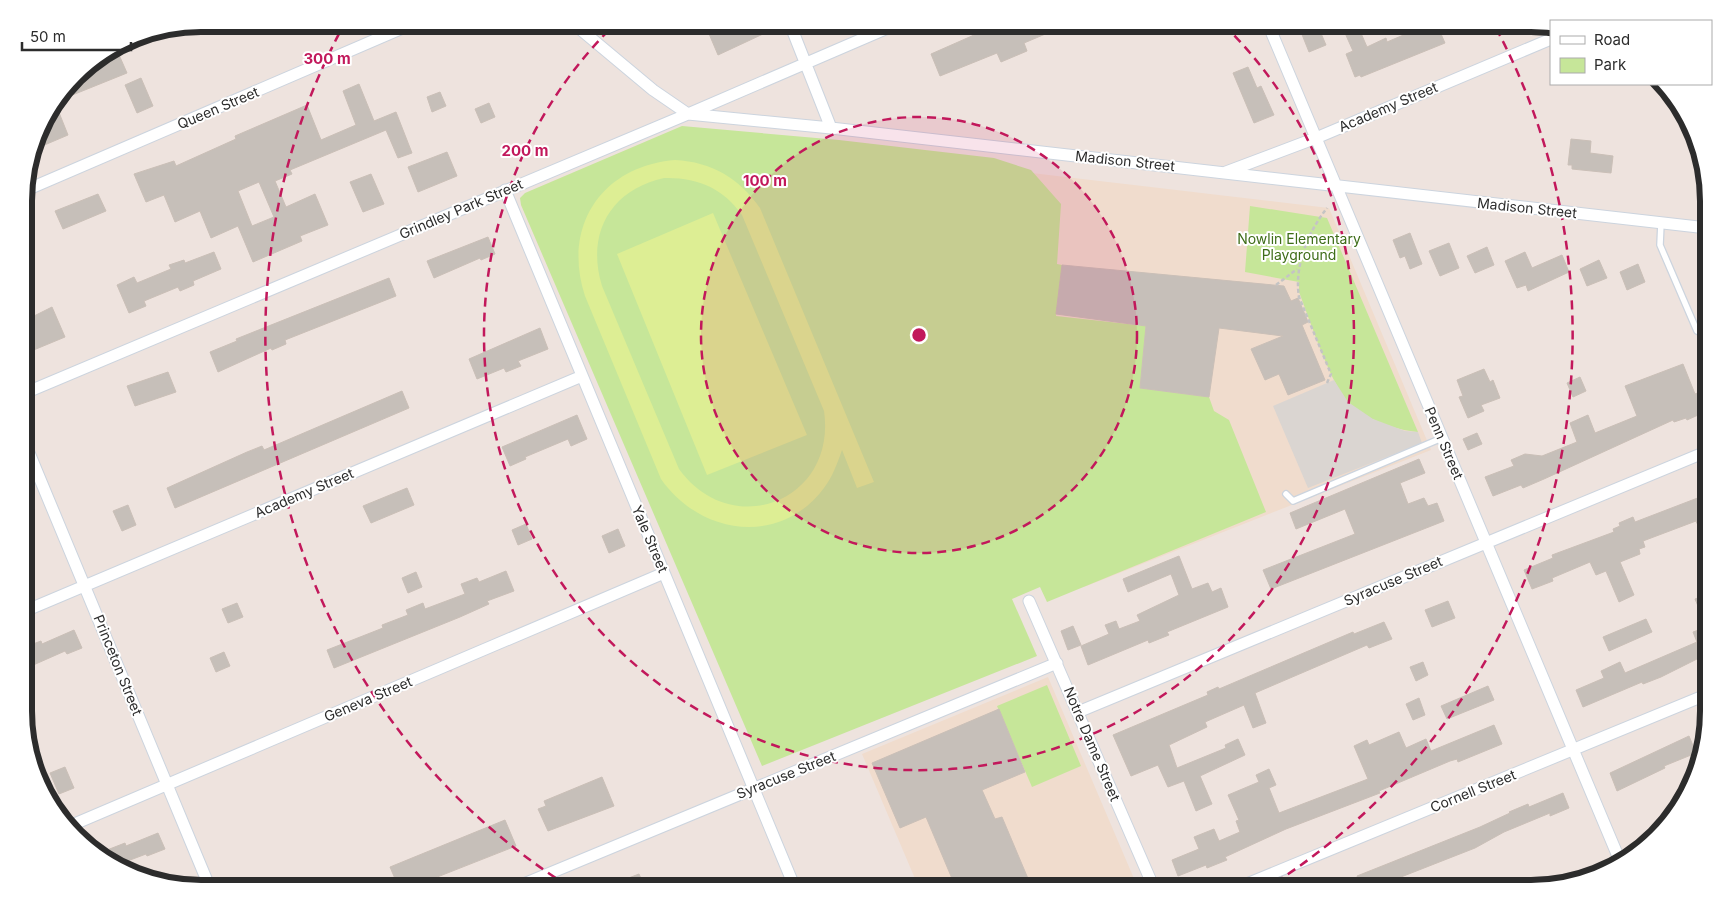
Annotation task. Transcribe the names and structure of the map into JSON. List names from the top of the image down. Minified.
{"streets":{"street":["Academy Street","Queen Street","Madison Street","Grindley Park Street","Penn Street","Yale Street","Syracuse Street","Princeton Street","Geneva Street","Notre Dame Street","Cornell Street"]},"crossings":[["Academy Street","Madison Street"],["Academy Street","Penn Street"],["Academy Street","Yale Street"],["Academy Street","Princeton Street"],["Madison Street","Grindley Park Street"],["Madison Street","Penn Street"],["Grindley Park Street","Yale Street"],["Penn Street","Syracuse Street"],["Penn Street","Cornell Street"],["Yale Street","Syracuse Street"],["Yale Street","Geneva Street"],["Syracuse Street","Notre Dame Street"],["Princeton Street","Geneva Street"]],"parks":["Nowlin Elementary Playground"],"legend":["Road","Park"],"scale_bar":"50 m","rings":["300 m","200 m","100 m"]}
